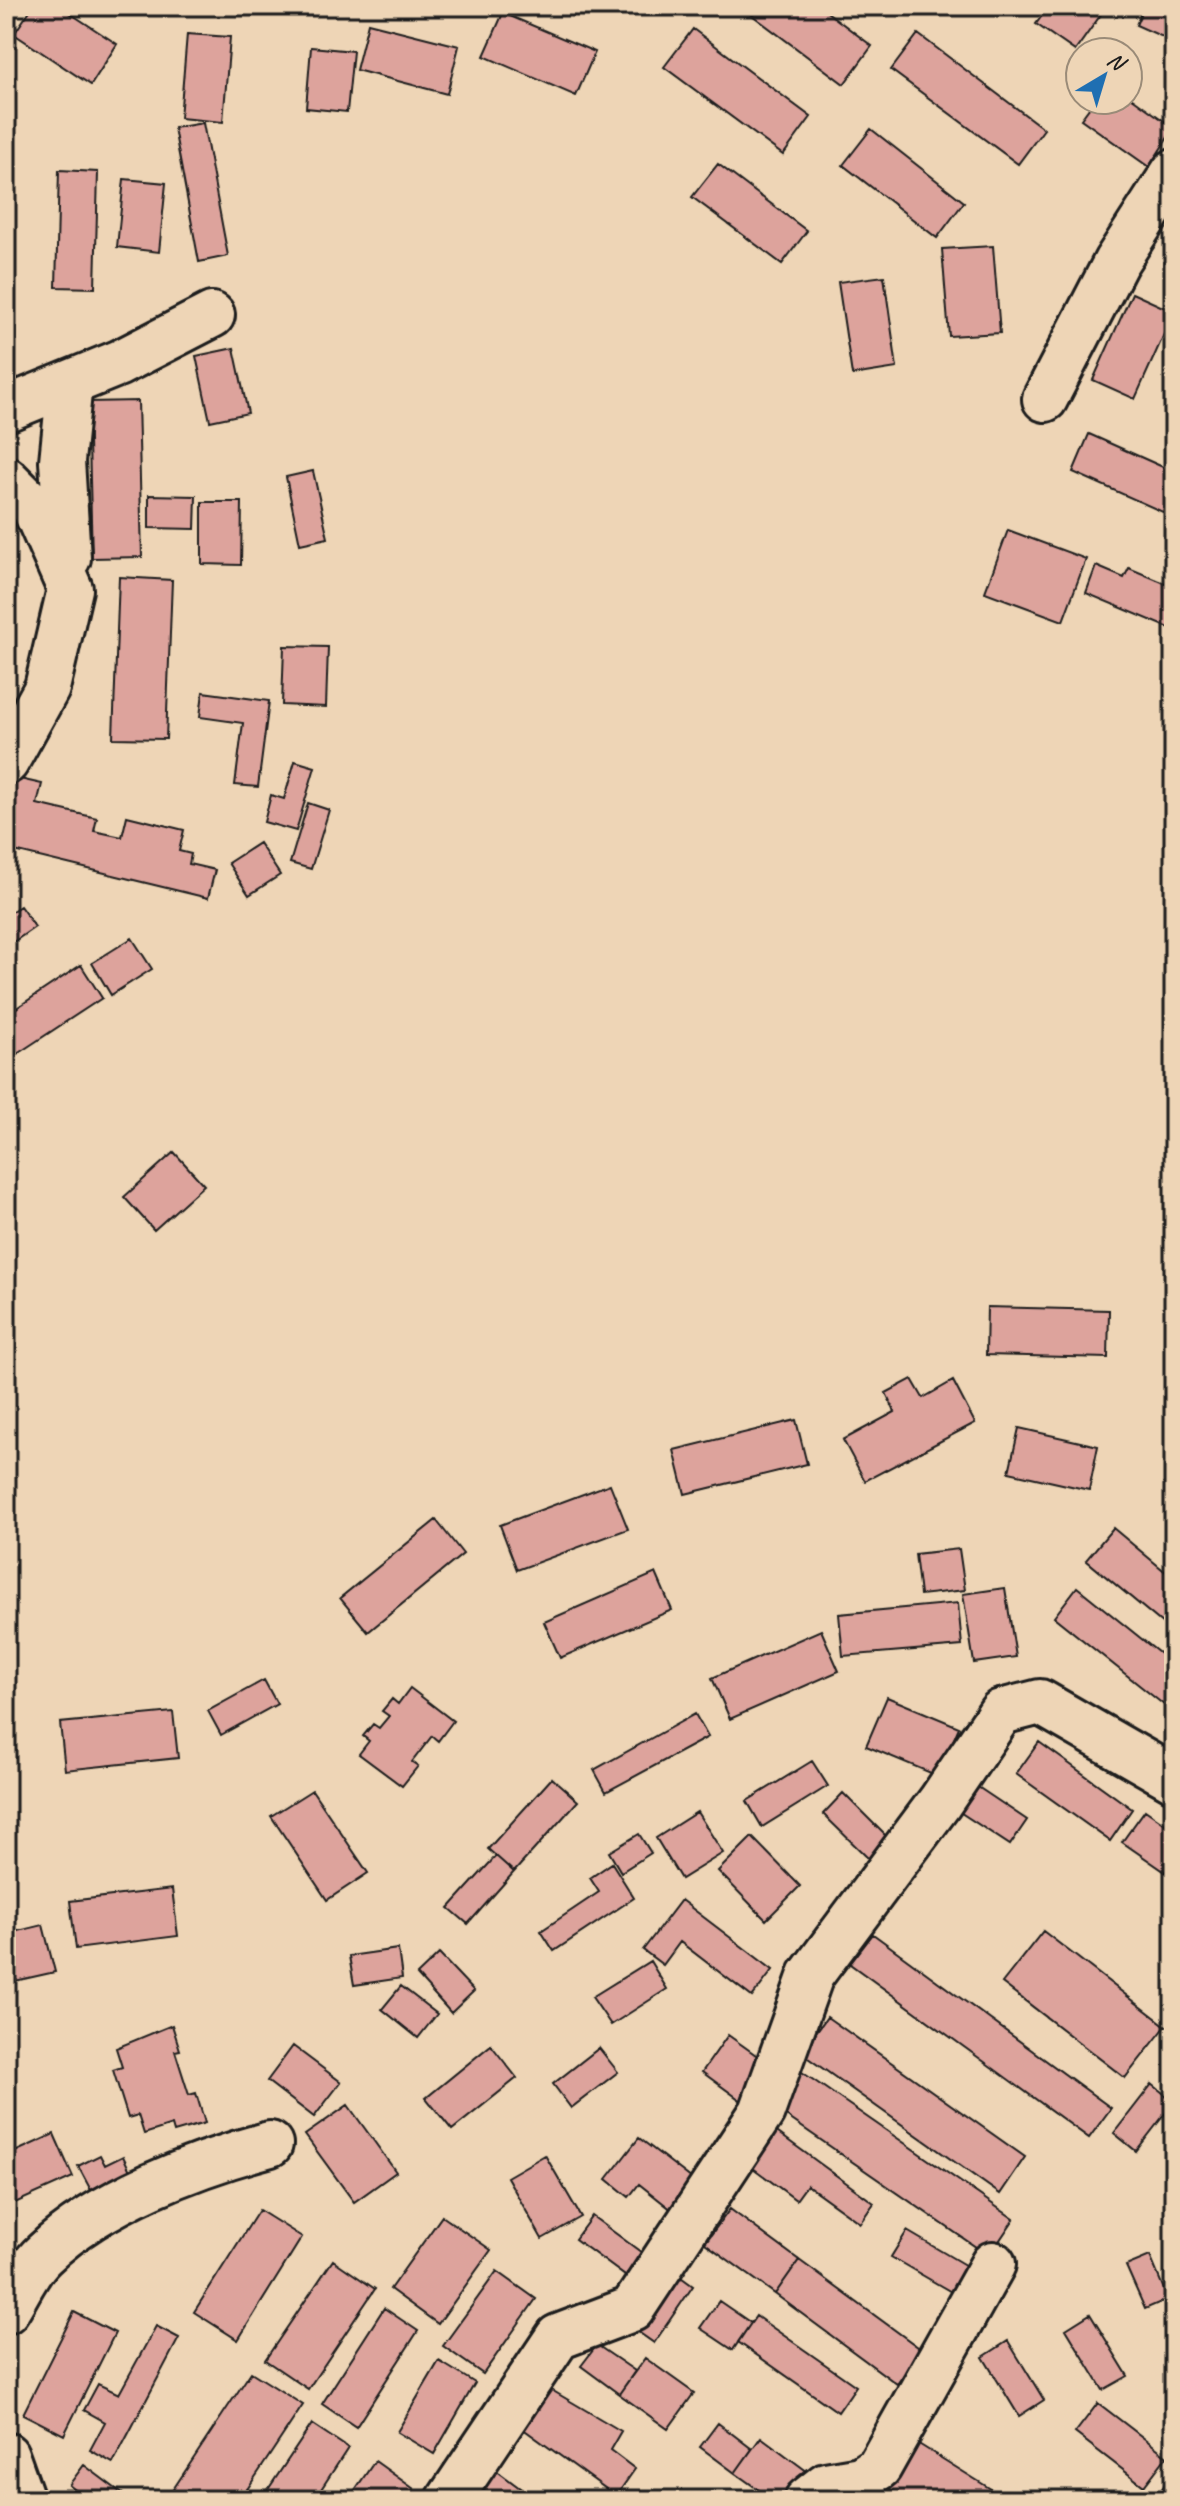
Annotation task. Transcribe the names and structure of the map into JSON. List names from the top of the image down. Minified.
{"north":"top right"}
